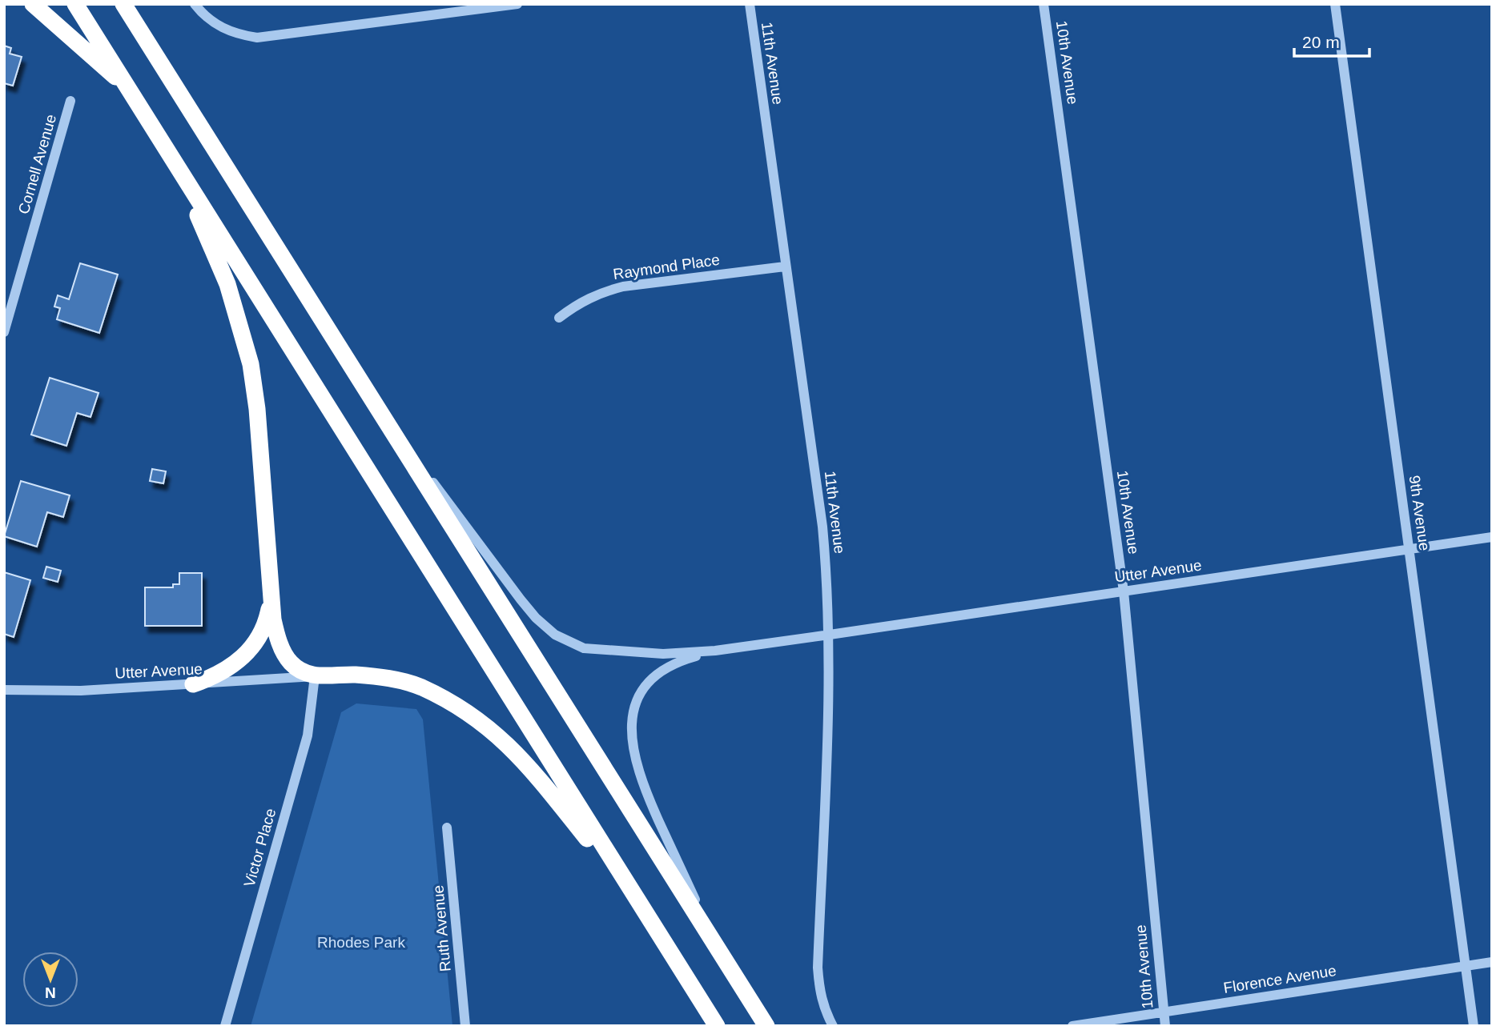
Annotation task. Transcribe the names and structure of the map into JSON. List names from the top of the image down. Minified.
{"streets":{"street":["10th Avenue","11th Avenue","Cornell Avenue","Raymond Place","9th Avenue","Utter Avenue","Victor Place","Ruth Avenue","Florence Avenue"]},"crossings":[["10th Avenue","Utter Avenue"],["10th Avenue","Florence Avenue"],["11th Avenue","Raymond Place"],["11th Avenue","Utter Avenue"],["9th Avenue","Utter Avenue"],["9th Avenue","Florence Avenue"],["Utter Avenue","Victor Place"]],"parks":["Rhodes Park"],"scale_bar":"20 m","north":"bottom"}
